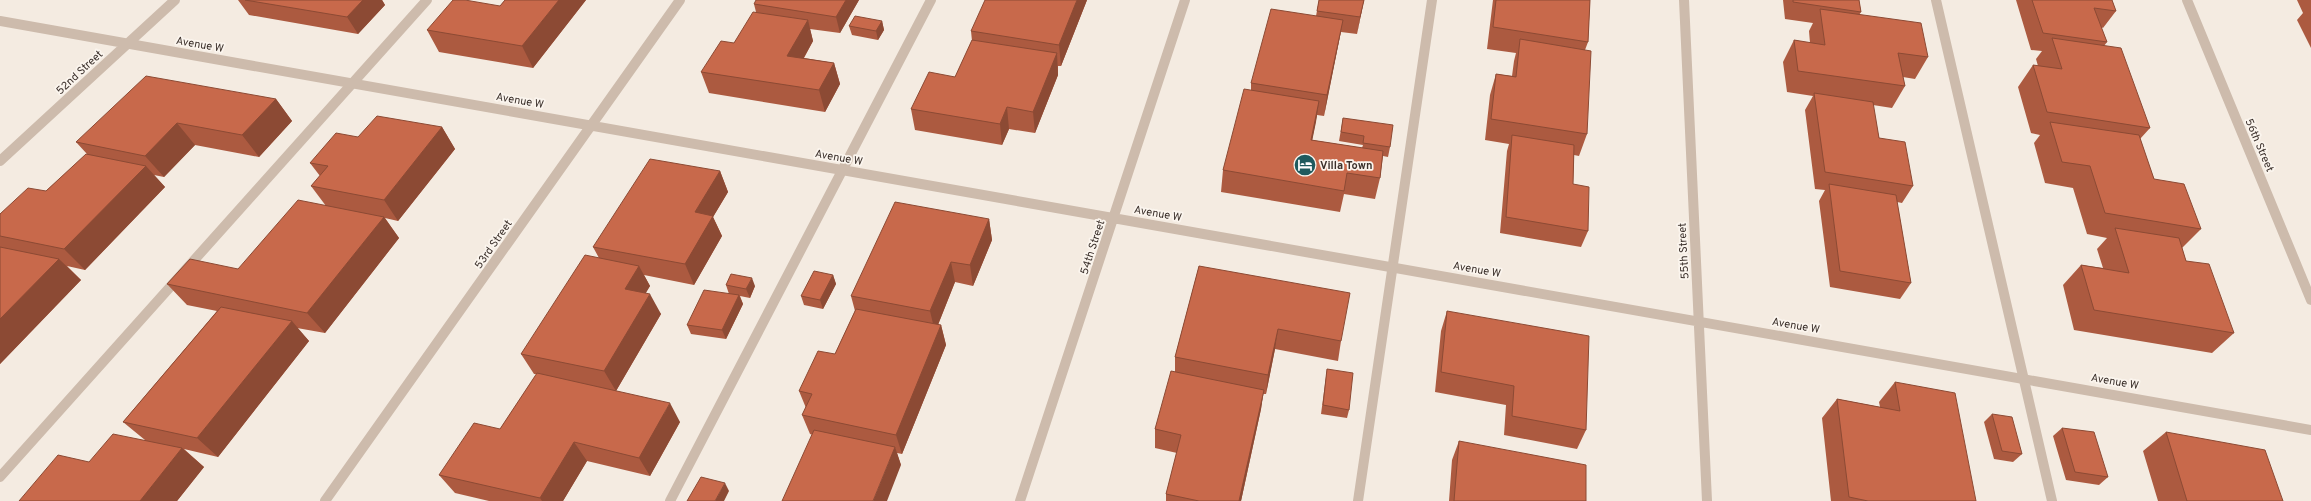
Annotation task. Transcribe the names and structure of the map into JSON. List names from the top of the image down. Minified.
{"streets":{"street":["Avenue W","52nd Street","56th Street","53rd Street","54th Street","55th Street"]},"crossings":[["Avenue W","52nd Street"],["Avenue W","53rd Street"],["Avenue W","54th Street"],["Avenue W","55th Street"]],"places":{"hotel":["Villa Town"]}}
